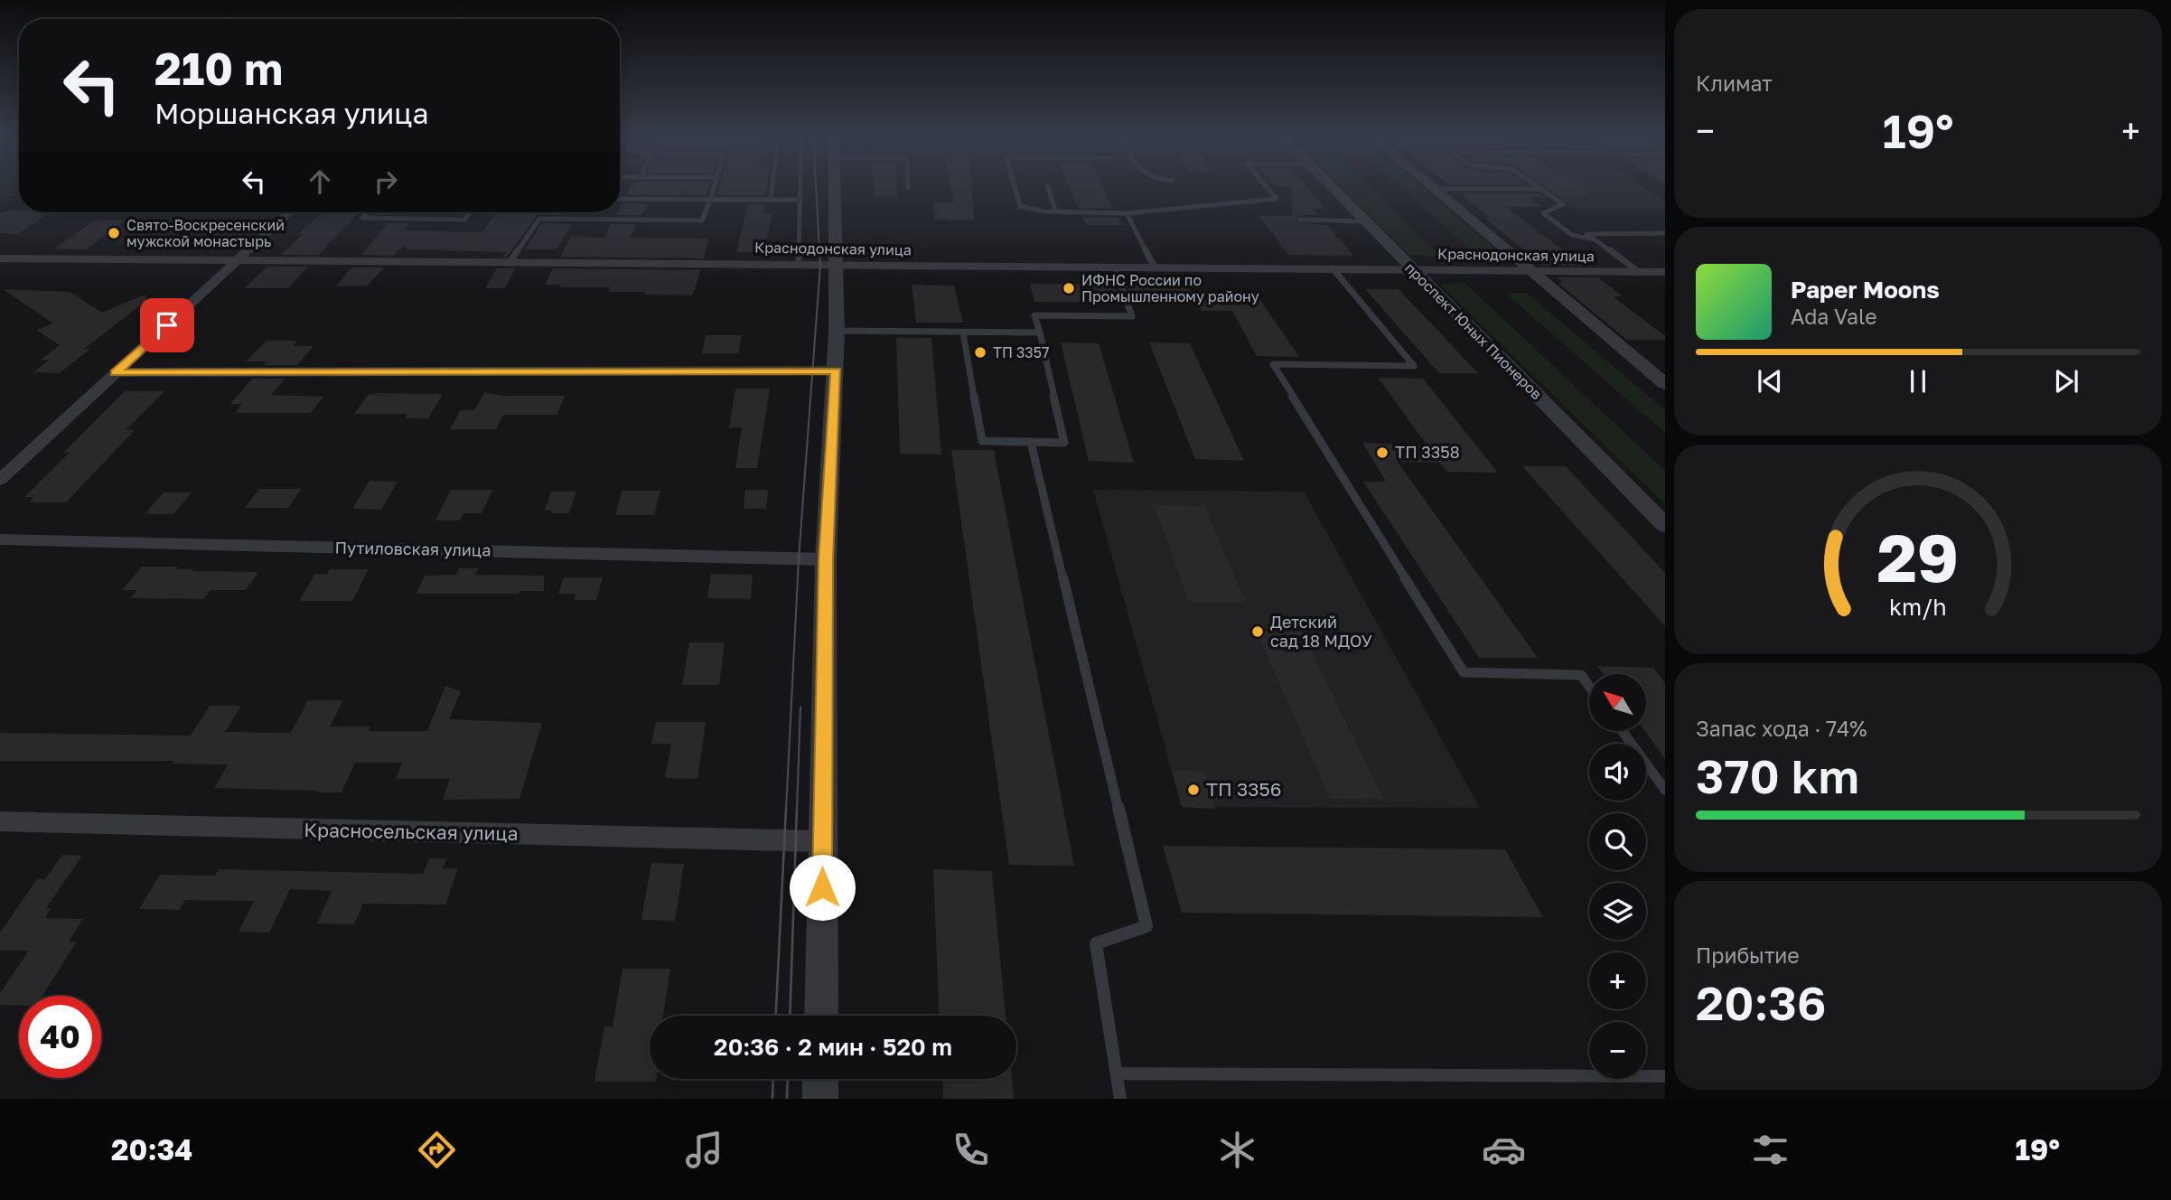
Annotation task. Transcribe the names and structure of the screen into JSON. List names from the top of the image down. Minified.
{"streets":{"street":["Краснодонская улица","проспект Юных Пионеров","Путиловская улица","Красносельская улица"]},"crossings":[["Краснодонская улица","проспект Юных Пионеров"]],"places":["Свято-Воскресенский мужской монастырь","ИФНС России по Промышленному району","ТП 3357","ТП 3358","Детский сад 18 МДОУ","ТП 3356"],"north":"top left","page":{"tile":["Климат",["Запас хода · 74%","370 km"],["Прибытие","20:36"]],"turn":["210 m","Моршанская улица"],"heat":["−","19°","+"],"song":["Paper Moons","Ada Vale"],"map_buttons":["+","−"],"limit":"40","trip":"20:36 · 2 мин · 520 m","tabs":["20:34","19°"],"gauge":["29","km/h"]}}
